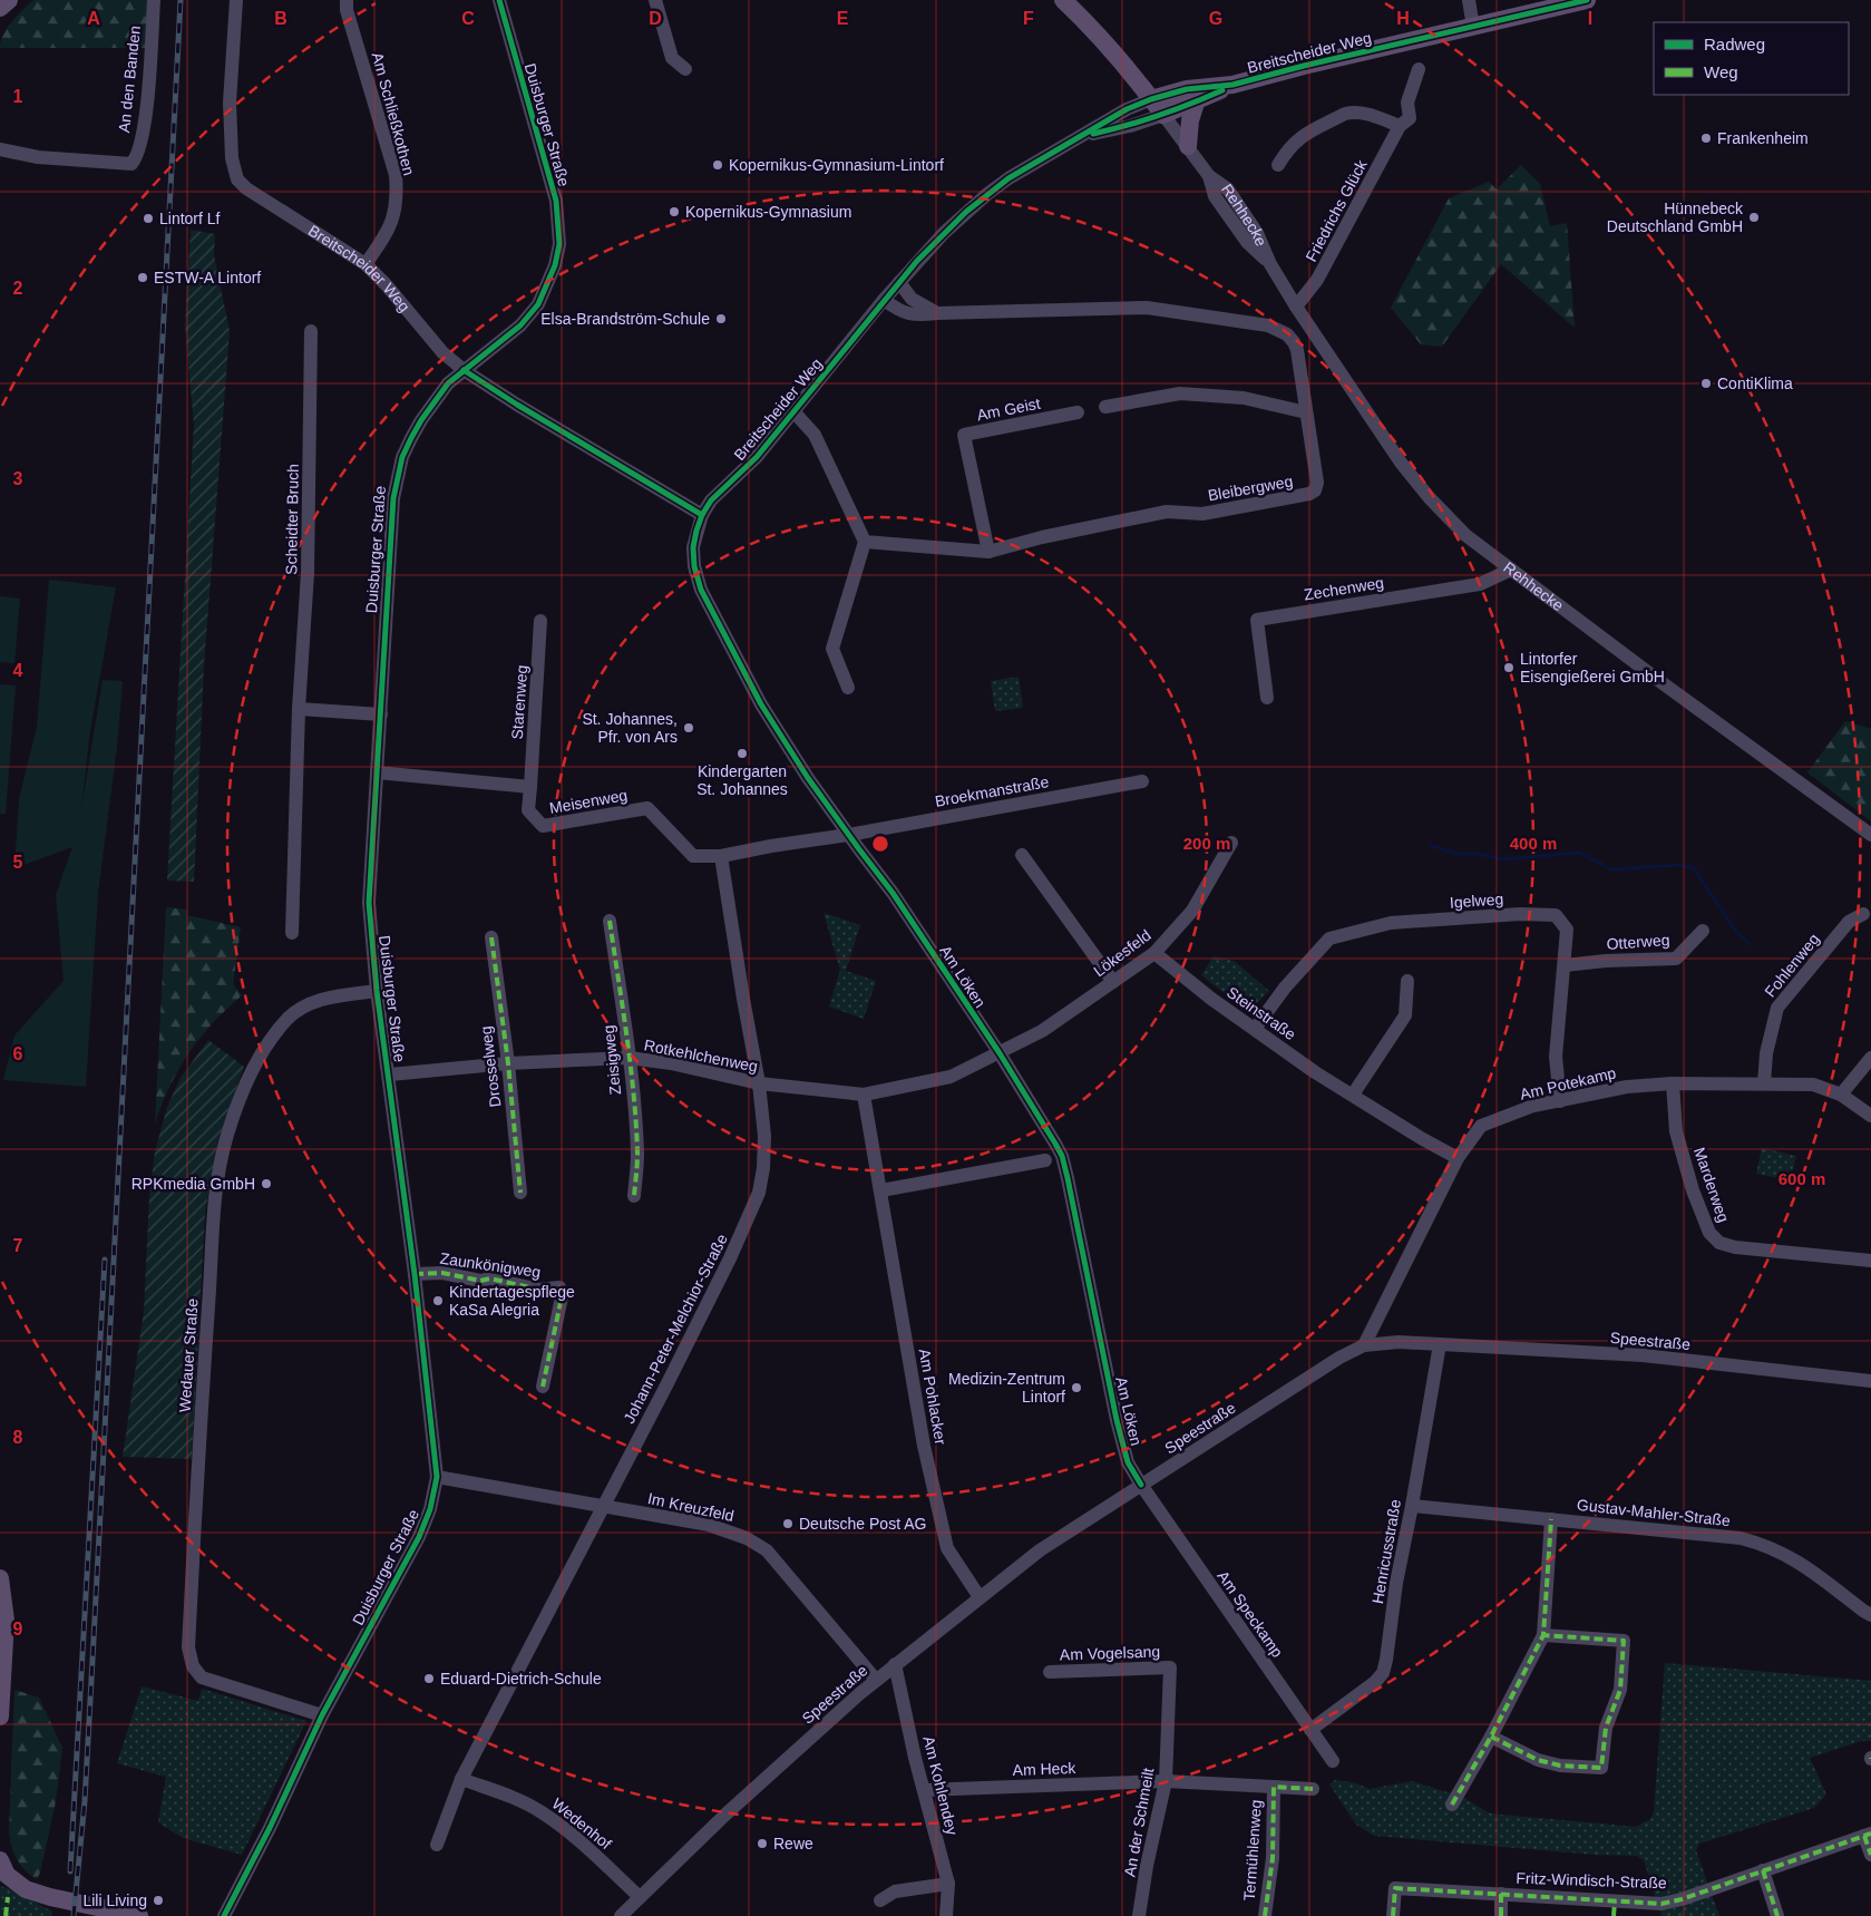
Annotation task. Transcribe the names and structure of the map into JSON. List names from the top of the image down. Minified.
{"streets":{"main road":["Breitscheider Weg","Rehhecke"],"street":["An den Banden","Am Schließkothen","Duisburger Straße","Friedrichs Glück","Am Geist","Bleibergweg","Scheidter Bruch","Zechenweg","Starenweg","Broekmanstraße","Meisenweg","Igelweg","Otterweg","Lökesfeld","Fohlenweg","Am Löken","Steinstraße","Rotkehlchenweg","Zeisigweg","Drosselweg","Am Potekamp","Marderweg","Zaunkönigweg","Johann-Peter-Melchior-Straße","Speestraße","Wedauer Straße","Am Pohlacker","Im Kreuzfeld","Gustav-Mahler-Straße","Henricusstraße","Am Speckamp","Am Vogelsang","Am Heck","Am Kohlendey","An der Schmeilt","Wedenhof","Termühlenweg","Fritz-Windisch-Straße"]},"crossings":[["Breitscheider Weg","Am Schließkothen"],["Breitscheider Weg","Duisburger Straße"],["Breitscheider Weg","Rehhecke"],["Breitscheider Weg","Bleibergweg"],["Breitscheider Weg","Am Löken"],["Duisburger Straße","Meisenweg"],["Duisburger Straße","Rotkehlchenweg"],["Duisburger Straße","Zaunkönigweg"],["Duisburger Straße","Wedauer Straße"],["Duisburger Straße","Im Kreuzfeld"],["Friedrichs Glück","Rehhecke"],["Rehhecke","Zechenweg"],["Am Geist","Bleibergweg"],["Starenweg","Meisenweg"],["Broekmanstraße","Meisenweg"],["Broekmanstraße","Am Löken"],["Meisenweg","Am Löken"],["Meisenweg","Johann-Peter-Melchior-Straße"],["Igelweg","Otterweg"],["Igelweg","Steinstraße"],["Igelweg","Am Potekamp"],["Lökesfeld","Am Löken"],["Lökesfeld","Steinstraße"],["Lökesfeld","Rotkehlchenweg"],["Fohlenweg","Am Potekamp"],["Am Löken","Rotkehlchenweg"],["Am Löken","Speestraße"],["Am Löken","Am Speckamp"],["Steinstraße","Am Potekamp"],["Rotkehlchenweg","Zeisigweg"],["Rotkehlchenweg","Drosselweg"],["Rotkehlchenweg","Johann-Peter-Melchior-Straße"],["Rotkehlchenweg","Am Pohlacker"],["Am Potekamp","Marderweg"],["Am Potekamp","Speestraße"],["Johann-Peter-Melchior-Straße","Im Kreuzfeld"],["Johann-Peter-Melchior-Straße","Wedenhof"],["Speestraße","Am Pohlacker"],["Speestraße","Im Kreuzfeld"],["Speestraße","Henricusstraße"],["Speestraße","Am Speckamp"],["Speestraße","Am Kohlendey"],["Speestraße","Wedenhof"],["Gustav-Mahler-Straße","Henricusstraße"],["Henricusstraße","Am Speckamp"],["Am Vogelsang","An der Schmeilt"],["Am Heck","Am Kohlendey"],["Am Heck","An der Schmeilt"],["Am Heck","Termühlenweg"],["An der Schmeilt","Termühlenweg"]],"places":["Frankenheim","Kopernikus-Gymnasium-Lintorf","Kopernikus-Gymnasium","Hünnebeck Deutschland GmbH","Lintorf Lf","ESTW-A Lintorf","Elsa-Brandström-Schule","ContiKlima","Lintorfer Eisengießerei GmbH","St. Johannes, Pfr. von Ars","Kindergarten St. Johannes","RPKmedia GmbH","Kindertagespflege KaSa Alegria","Medizin-Zentrum Lintorf","Deutsche Post AG","Eduard-Dietrich-Schule","Rewe","Lili Living"],"legend":["Radweg","Weg"],"grid":{"columns":["A","B","C","D","E","F","G","H","I"],"rows":["1","2","3","4","5","6","7","8","9"]},"rings":["200 m","400 m","600 m"]}
